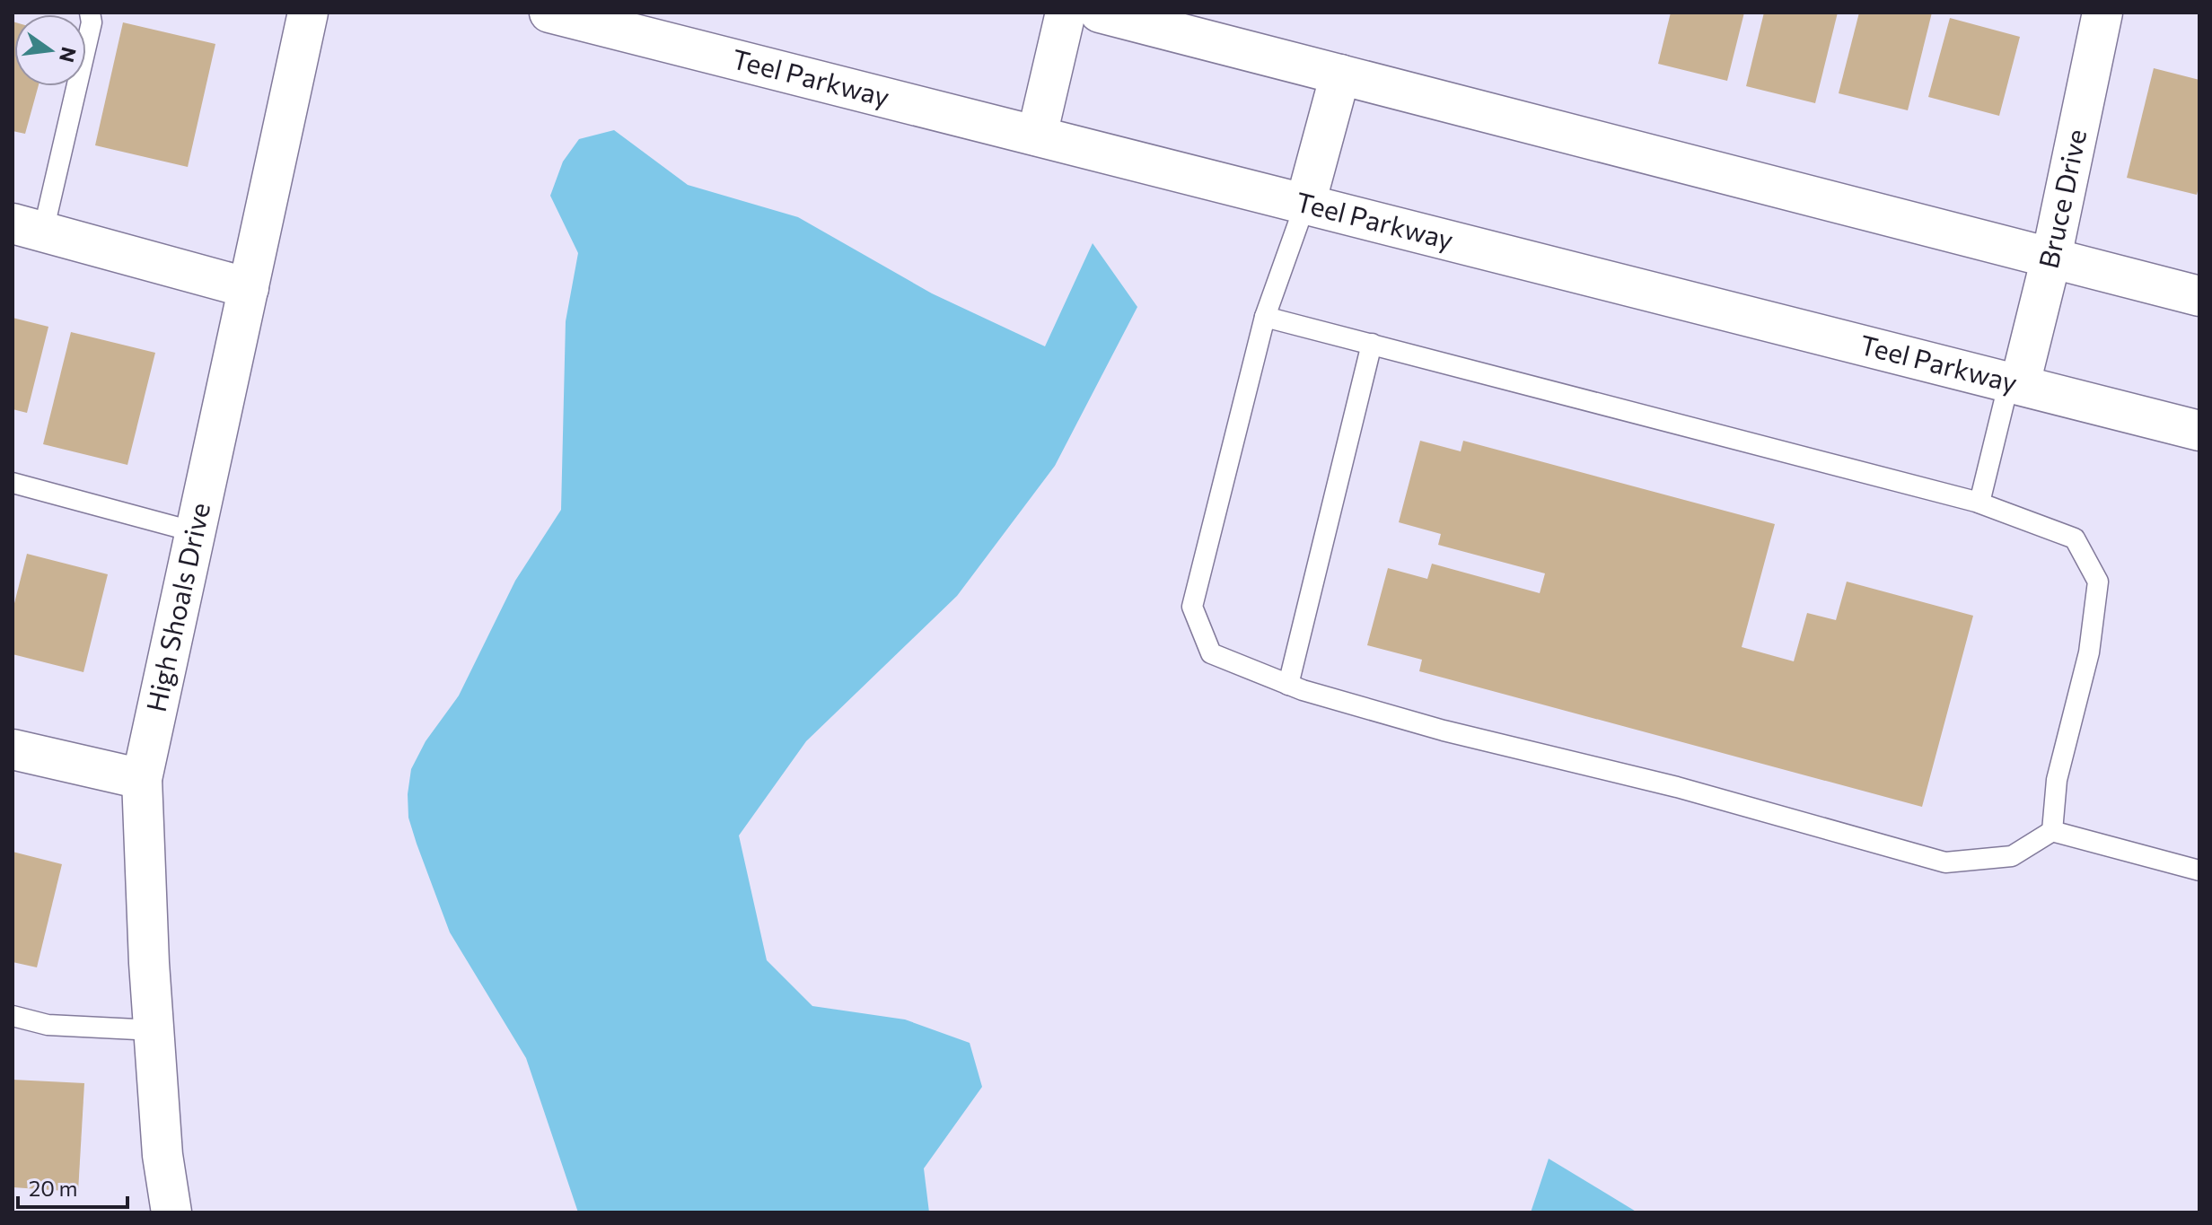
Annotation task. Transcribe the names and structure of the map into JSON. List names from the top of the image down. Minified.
{"streets":{"main road":["Teel Parkway","Bruce Drive","High Shoals Drive"]},"crossings":[["Teel Parkway","Bruce Drive"]],"scale_bar":"20 m","north":"right"}
